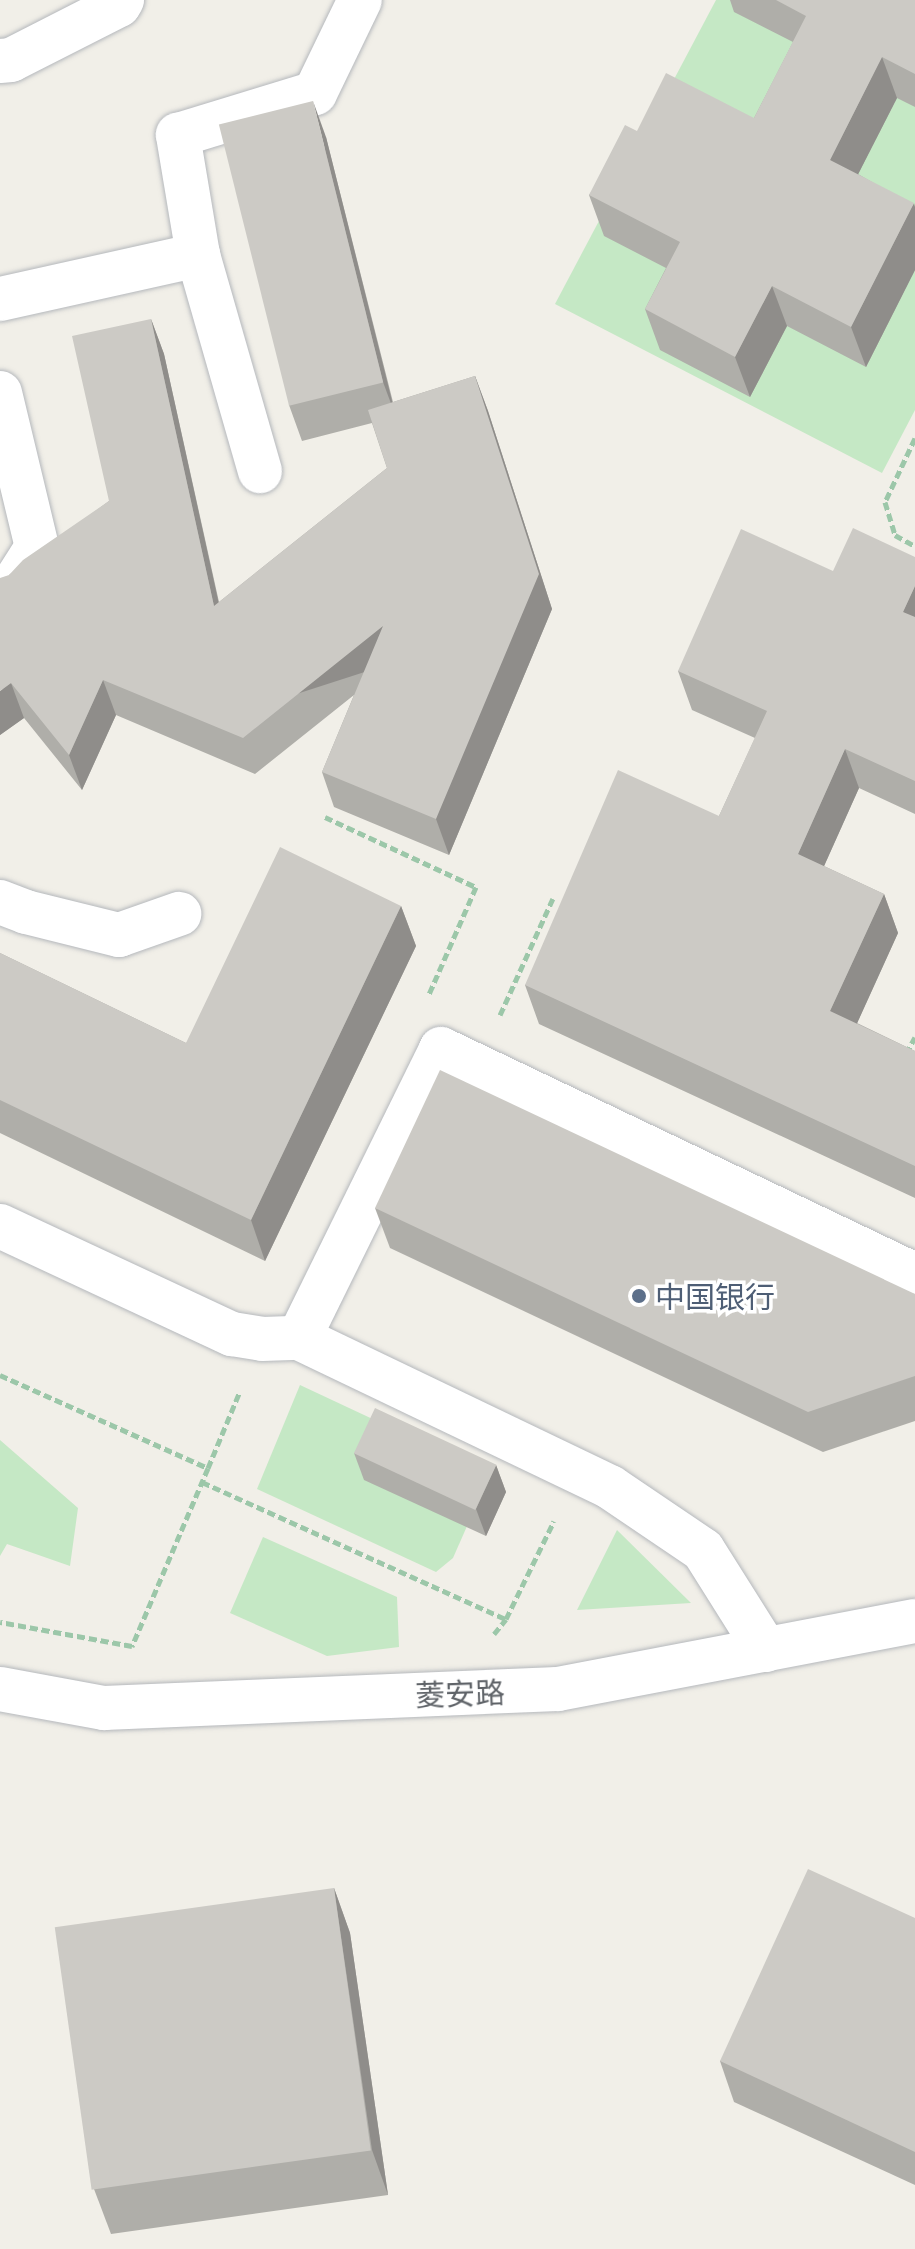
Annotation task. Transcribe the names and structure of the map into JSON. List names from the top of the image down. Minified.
{"streets":{"street":["菱安路"]},"places":["中国银行"]}
